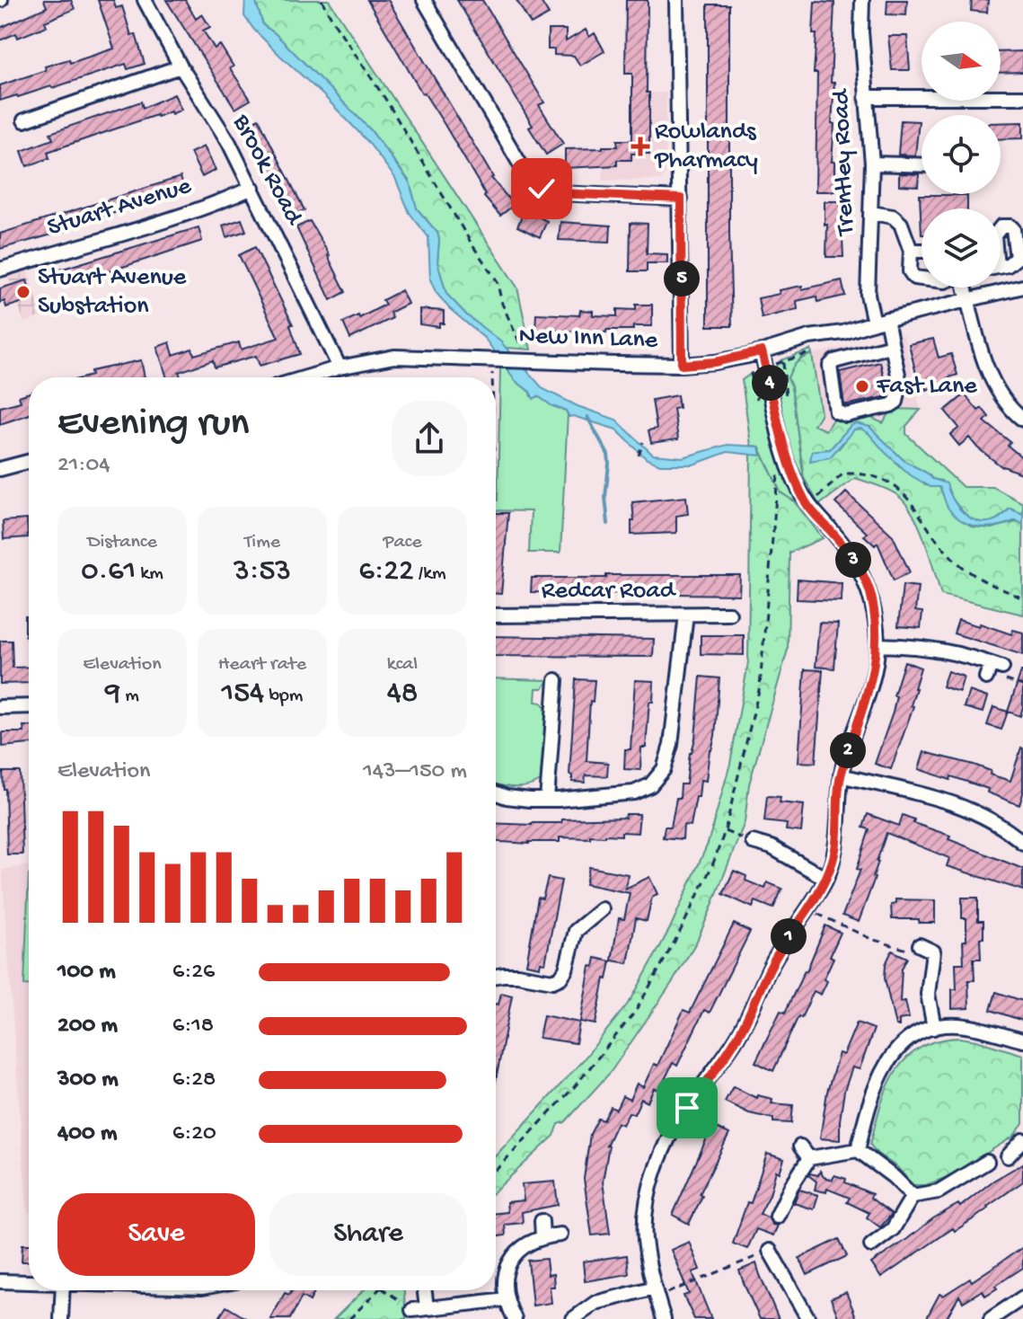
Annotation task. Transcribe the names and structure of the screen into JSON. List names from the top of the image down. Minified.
{"streets":{"street":["Trentley Road","Brook Road","Stuart Avenue","New Inn Lane","Redcar Road"]},"crossings":[["Trentley Road","New Inn Lane"],["Brook Road","Stuart Avenue"],["Brook Road","New Inn Lane"]],"places":{"health":["Rowlands Pharmacy"],"other":["Stuart Avenue Substation","Fast Lane"]},"north":"right","page":{"pins":["5","4","3","2","1"],"heading":["Evening run","21:04"],"stats":[["Distance","0.61 km"],["Time","3:53"],["Pace","6:22 /km"],["Elevation","9 m"],["Heart rate","154 bpm"],["kcal","48"]],"chart":["Elevation","143–150 m"],"list":[{"name":"100 m","note":"6:26"},{"name":"200 m","note":"6:18"},{"name":"300 m","note":"6:28"},{"name":"400 m","note":"6:20"}],"buttons":["Save","Share"]}}
